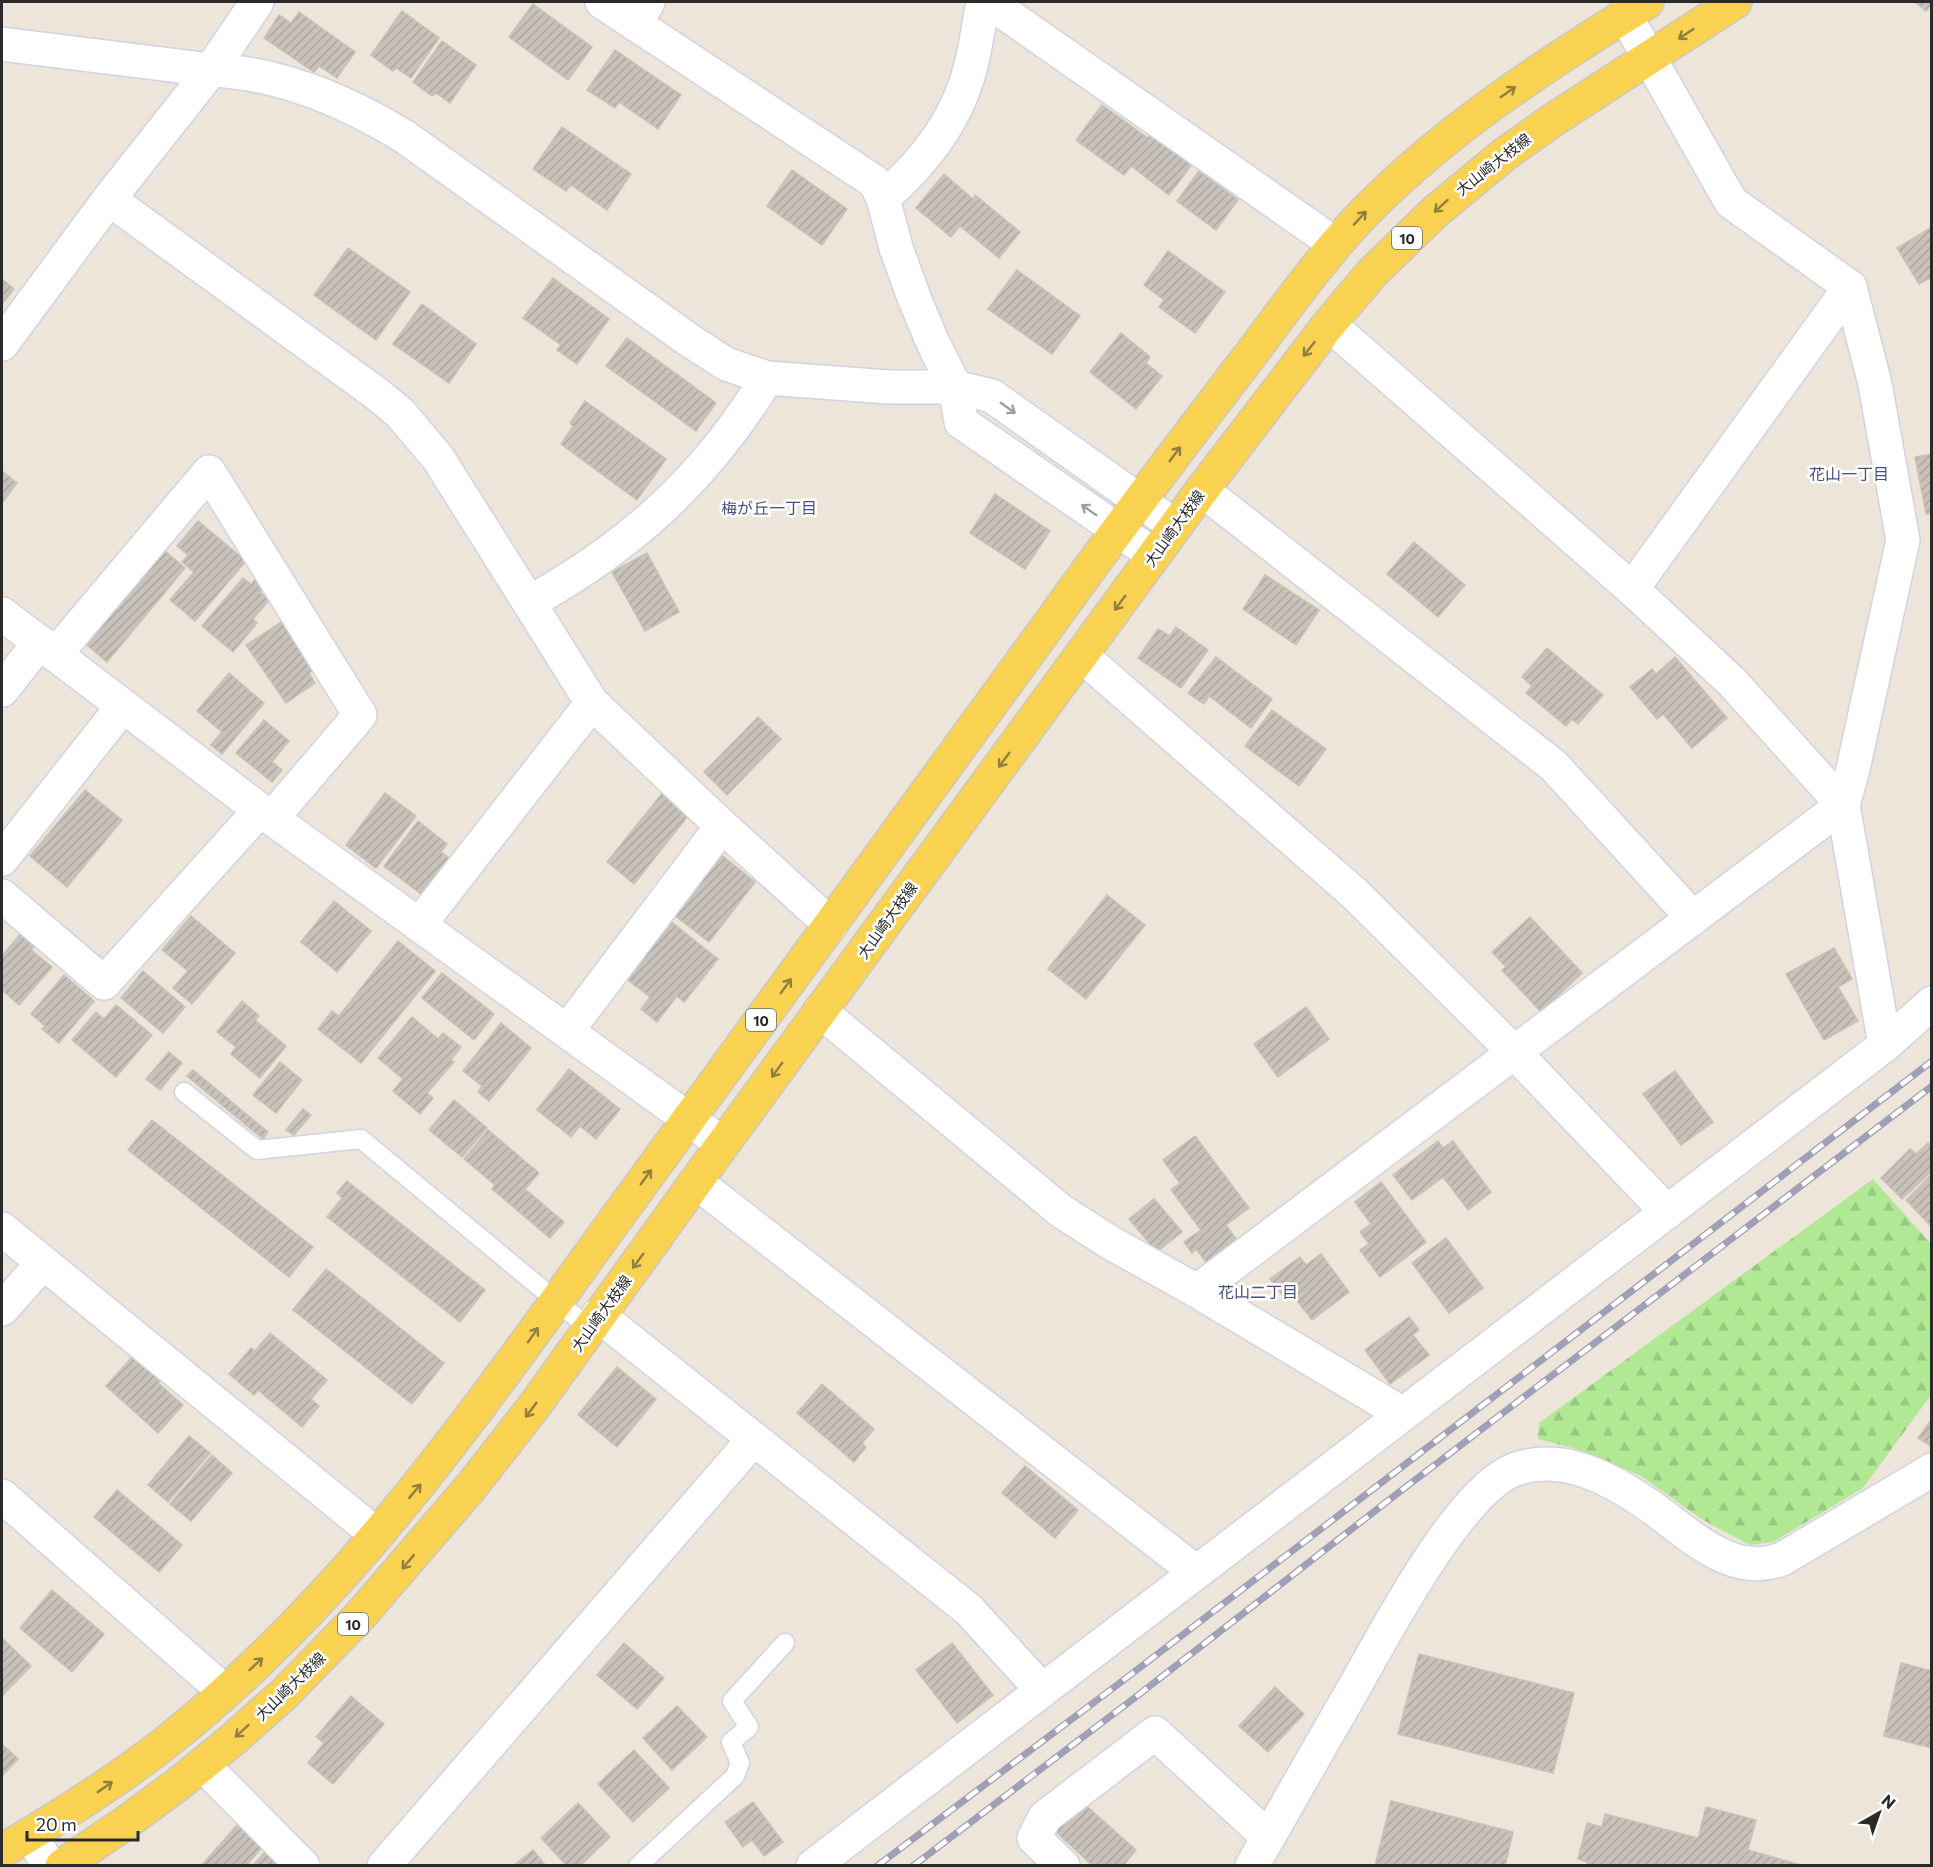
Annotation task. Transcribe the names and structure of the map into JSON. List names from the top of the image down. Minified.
{"streets":{"main road":["大山崎大枝線","10"]},"districts":["花山一丁目","梅が丘一丁目","花山二丁目"],"scale_bar":"20 m","north":"top right"}
